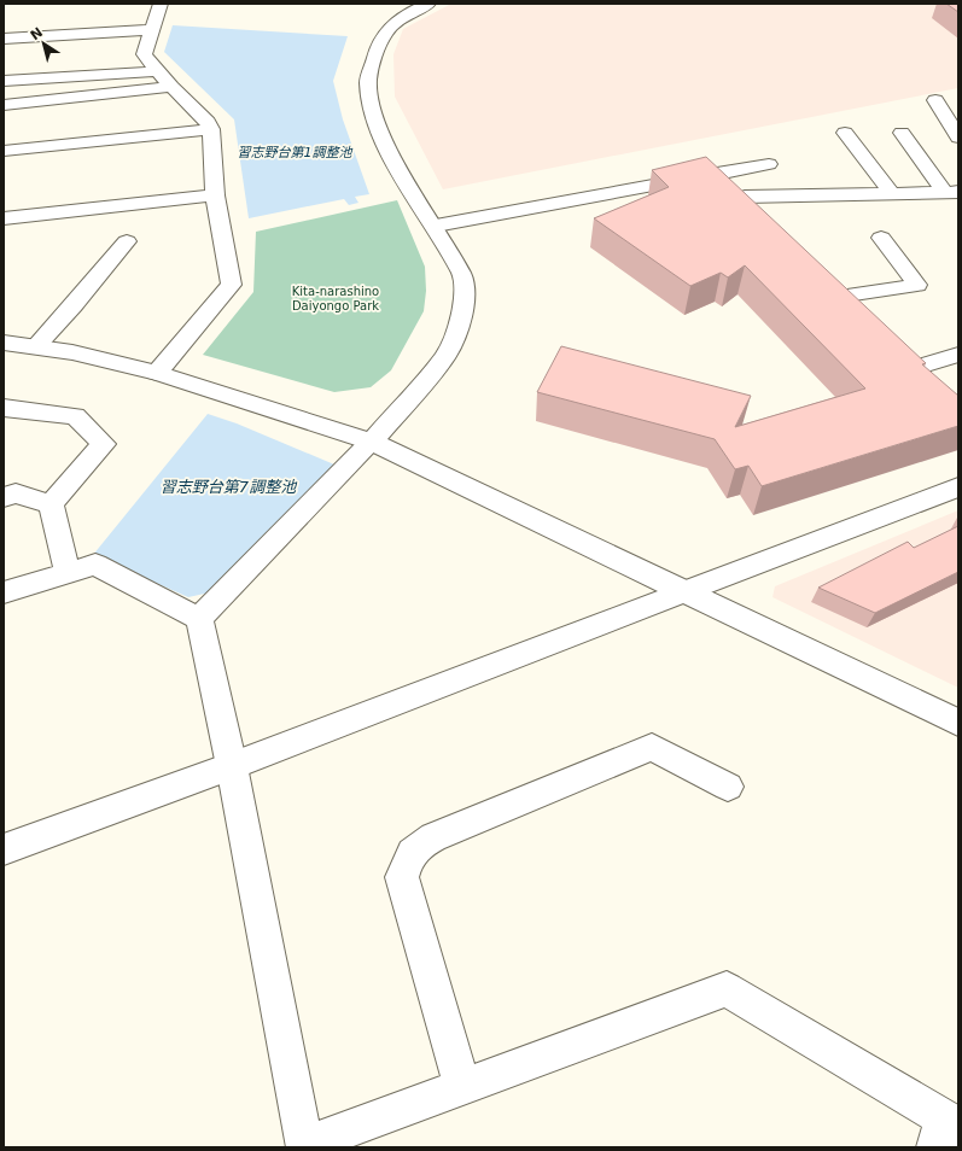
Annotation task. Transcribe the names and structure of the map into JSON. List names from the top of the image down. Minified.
{"water":["習志野台第1調整池","習志野台第7調整池"],"parks":["Kita-narashino Daiyongo Park"],"north":"top left"}
